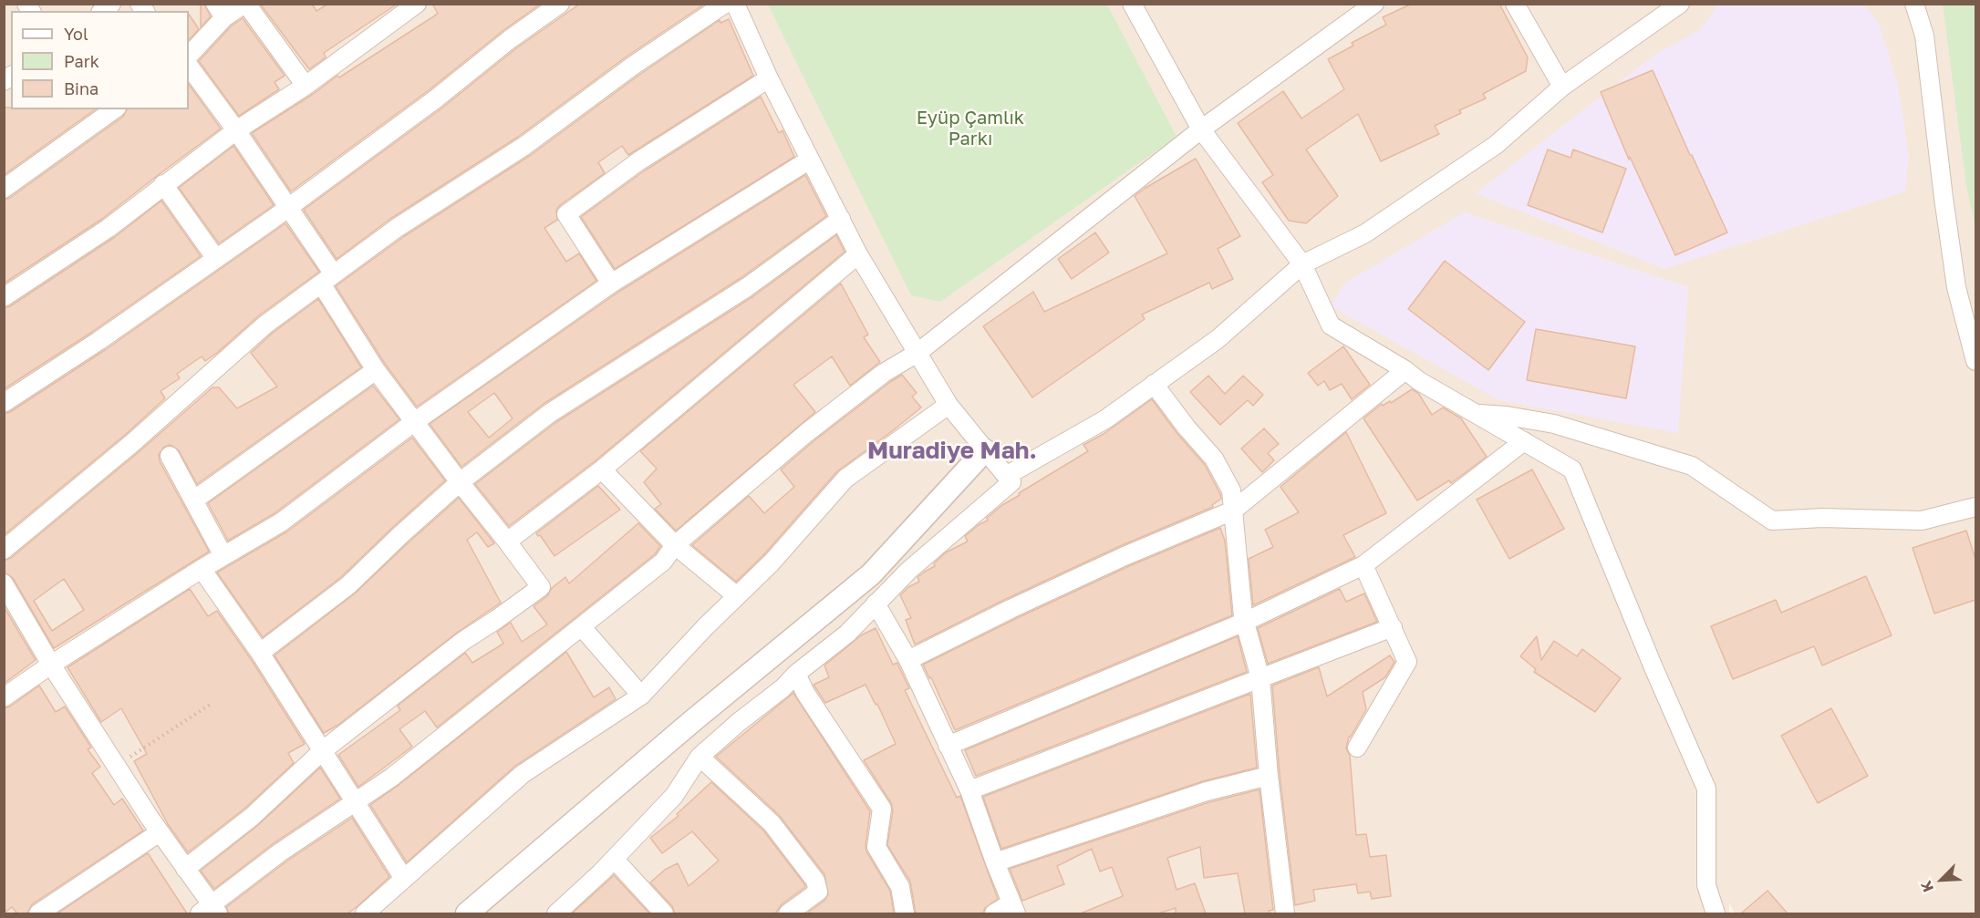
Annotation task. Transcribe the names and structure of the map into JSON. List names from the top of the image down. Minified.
{"districts":["Muradiye Mah."],"parks":["Eyüp Çamlık Parkı"],"legend":["Yol","Park","Bina"],"north":"bottom left"}
